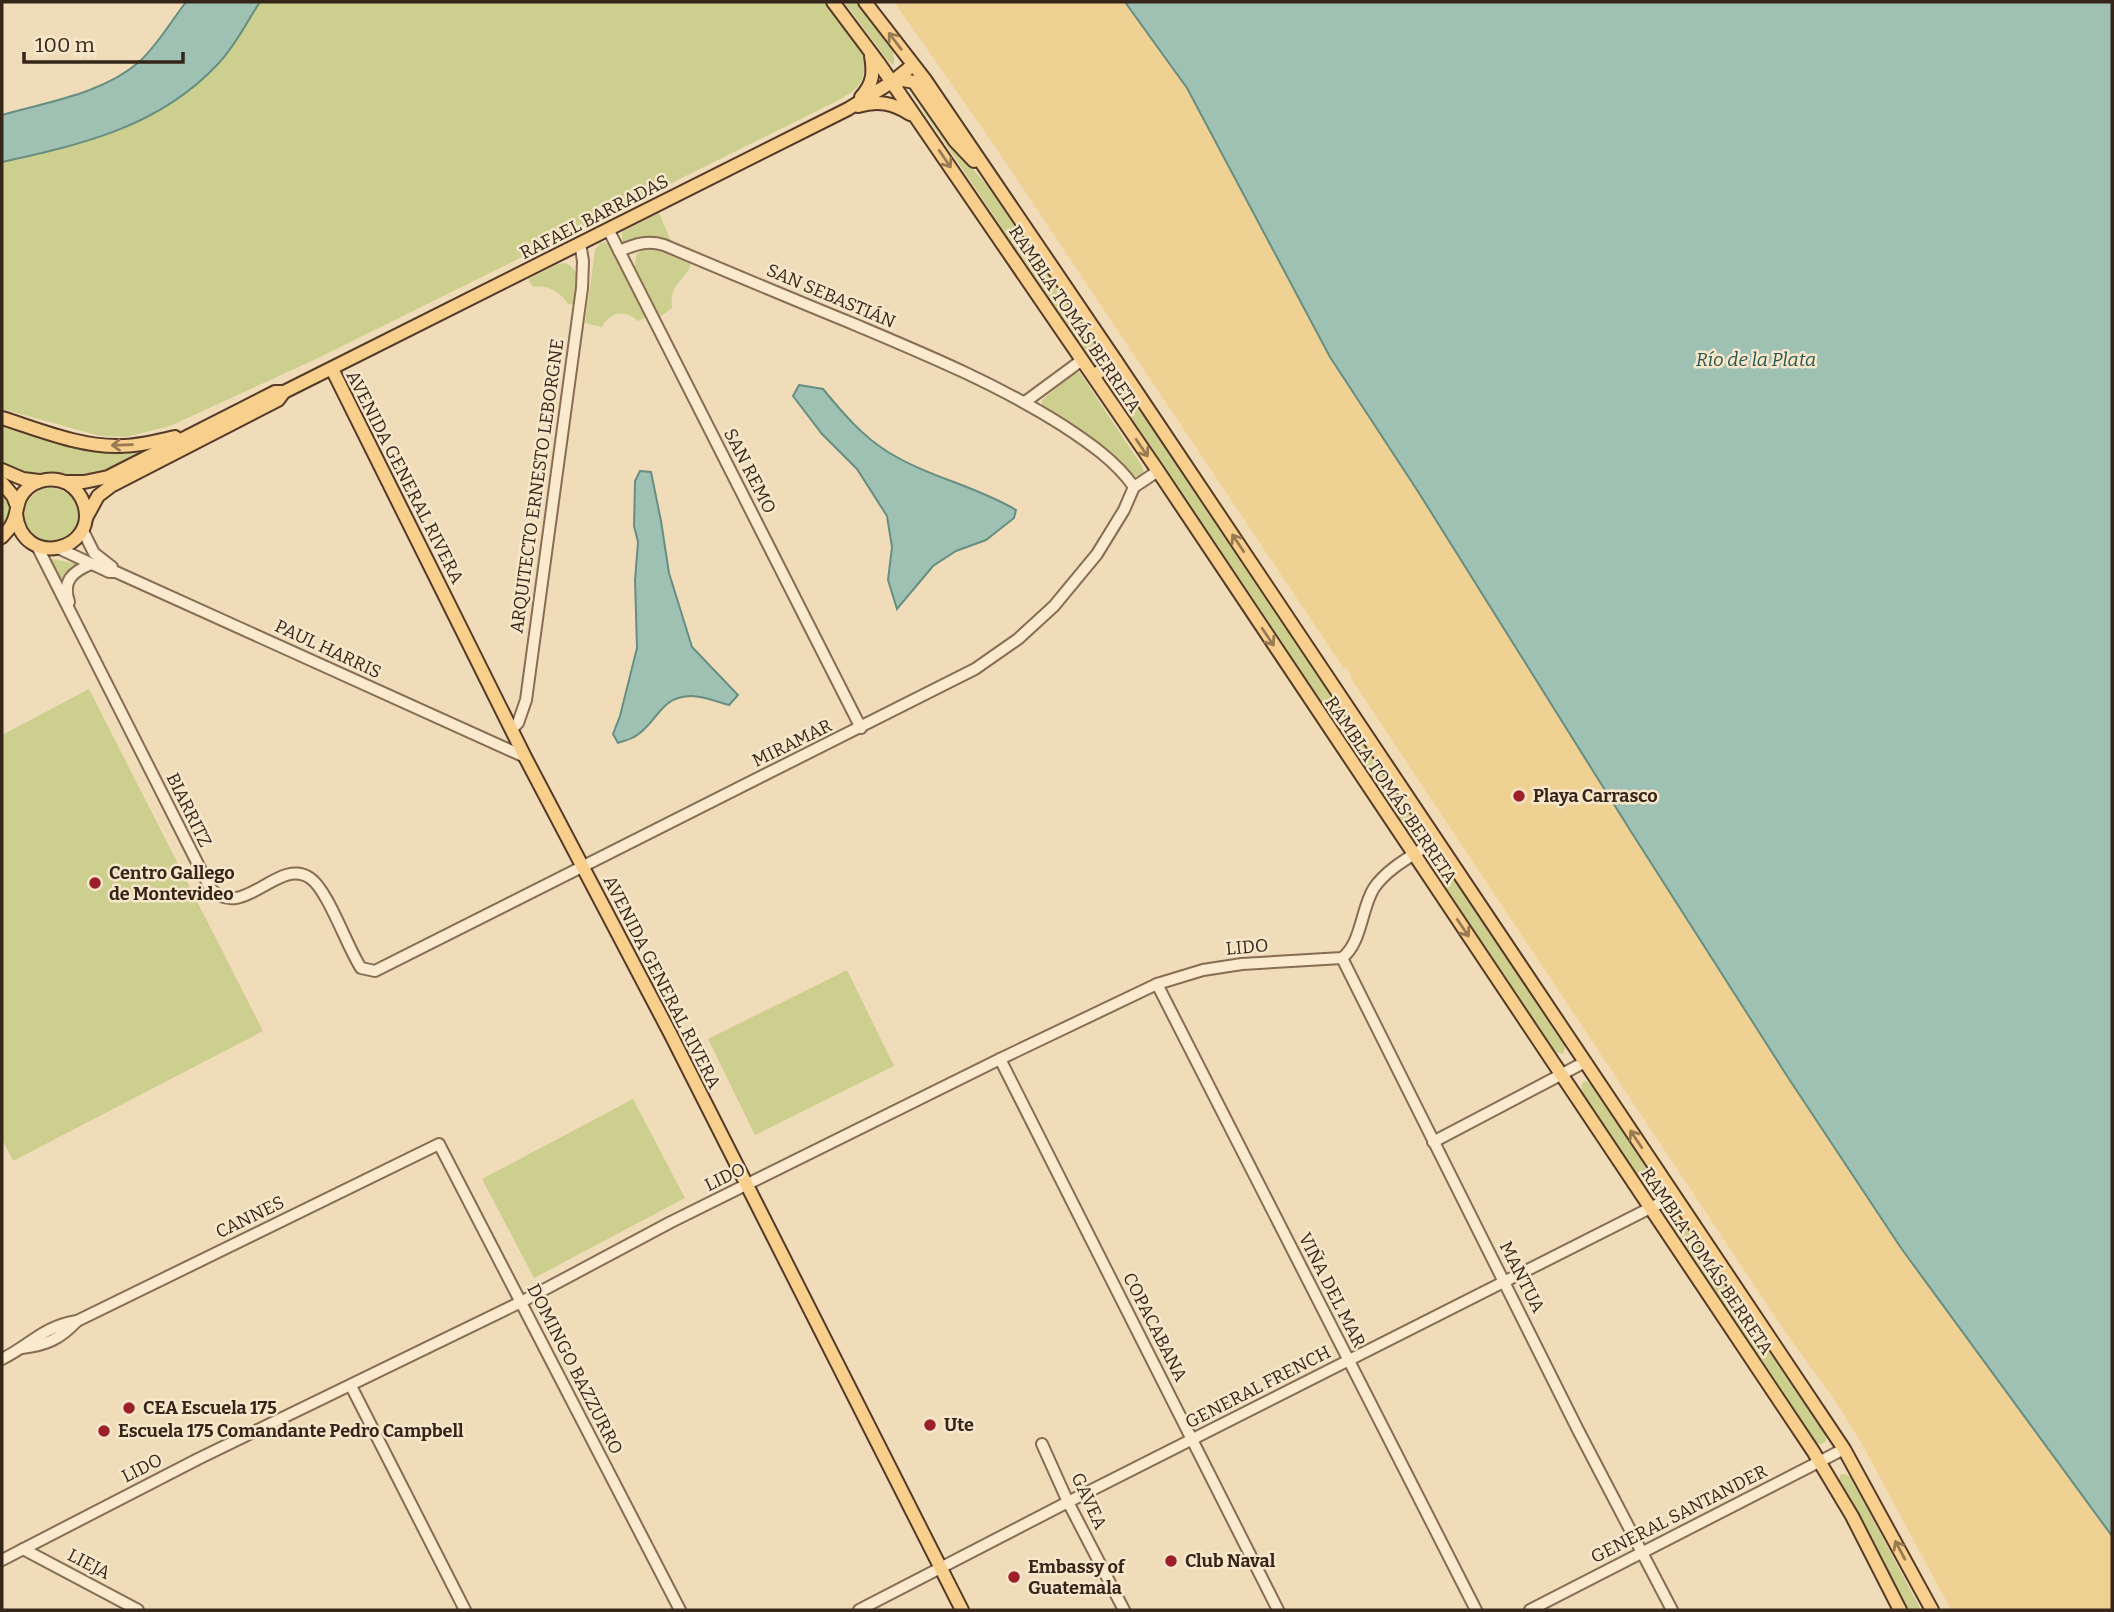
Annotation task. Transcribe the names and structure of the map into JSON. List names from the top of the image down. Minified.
{"streets":{"main road":["RAFAEL BARRADAS","RAMBLA TOMÁS BERRETA","AVENIDA GENERAL RIVERA"],"street":["SAN SEBASTIÁN","SAN REMO","ARQUITECTO ERNESTO LEBORGNE","PAUL HARRIS","MIRAMAR","BIARRITZ","LIDO","CANNES","MANTUA","VIÑA DEL MAR","COPACABANA","DOMINGO BAZZURRO","GENERAL FRENCH","GAVEA","GENERAL SANTANDER","LIEJA"]},"crossings":[["RAFAEL BARRADAS","RAMBLA TOMÁS BERRETA"],["RAFAEL BARRADAS","SAN REMO"],["RAFAEL BARRADAS","AVENIDA GENERAL RIVERA"],["RAFAEL BARRADAS","ARQUITECTO ERNESTO LEBORGNE"],["RAFAEL BARRADAS","PAUL HARRIS"],["RAFAEL BARRADAS","BIARRITZ"],["SAN SEBASTIÁN","SAN REMO"],["SAN SEBASTIÁN","MIRAMAR"],["RAMBLA TOMÁS BERRETA","GENERAL FRENCH"],["RAMBLA TOMÁS BERRETA","GENERAL SANTANDER"],["SAN REMO","MIRAMAR"],["AVENIDA GENERAL RIVERA","ARQUITECTO ERNESTO LEBORGNE"],["AVENIDA GENERAL RIVERA","PAUL HARRIS"],["AVENIDA GENERAL RIVERA","MIRAMAR"],["AVENIDA GENERAL RIVERA","LIDO"],["AVENIDA GENERAL RIVERA","GENERAL FRENCH"],["PAUL HARRIS","BIARRITZ"],["MIRAMAR","BIARRITZ"],["LIDO","MANTUA"],["LIDO","VIÑA DEL MAR"],["LIDO","COPACABANA"],["LIDO","DOMINGO BAZZURRO"],["LIDO","LIEJA"],["CANNES","DOMINGO BAZZURRO"],["MANTUA","GENERAL FRENCH"],["MANTUA","GENERAL SANTANDER"],["VIÑA DEL MAR","GENERAL FRENCH"],["COPACABANA","GENERAL FRENCH"],["GENERAL FRENCH","GAVEA"]],"water":["Río de la Plata"],"places":["Playa Carrasco","Centro Gallego de Montevideo","CEA Escuela 175","Ute","Escuela 175 Comandante Pedro Campbell","Club Naval","Embassy of Guatemala"],"scale_bar":"100 m"}
